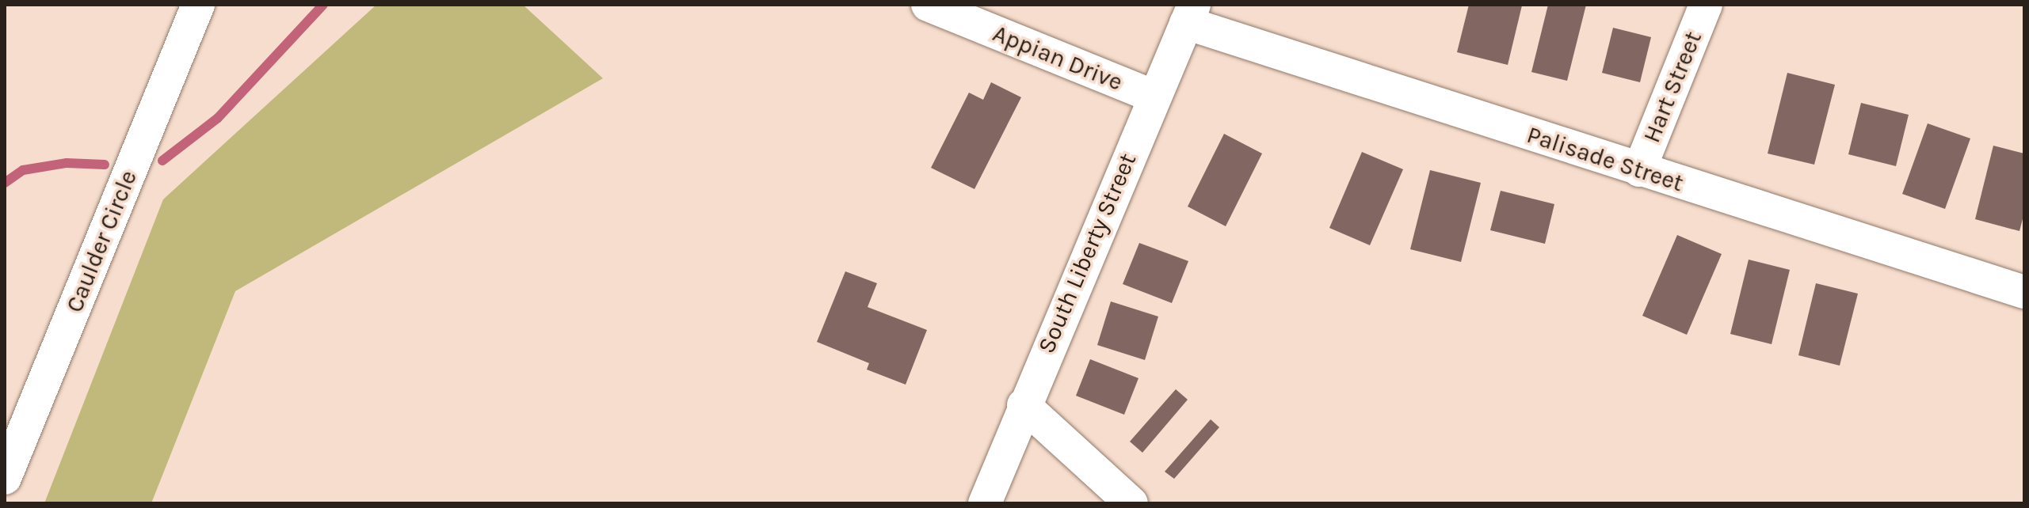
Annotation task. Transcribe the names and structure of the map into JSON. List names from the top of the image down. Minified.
{"streets":{"street":["Appian Drive","Hart Street","Palisade Street","Caulder Circle","South Liberty Street"]},"crossings":[["Appian Drive","South Liberty Street"],["Hart Street","Palisade Street"],["Palisade Street","South Liberty Street"]]}
